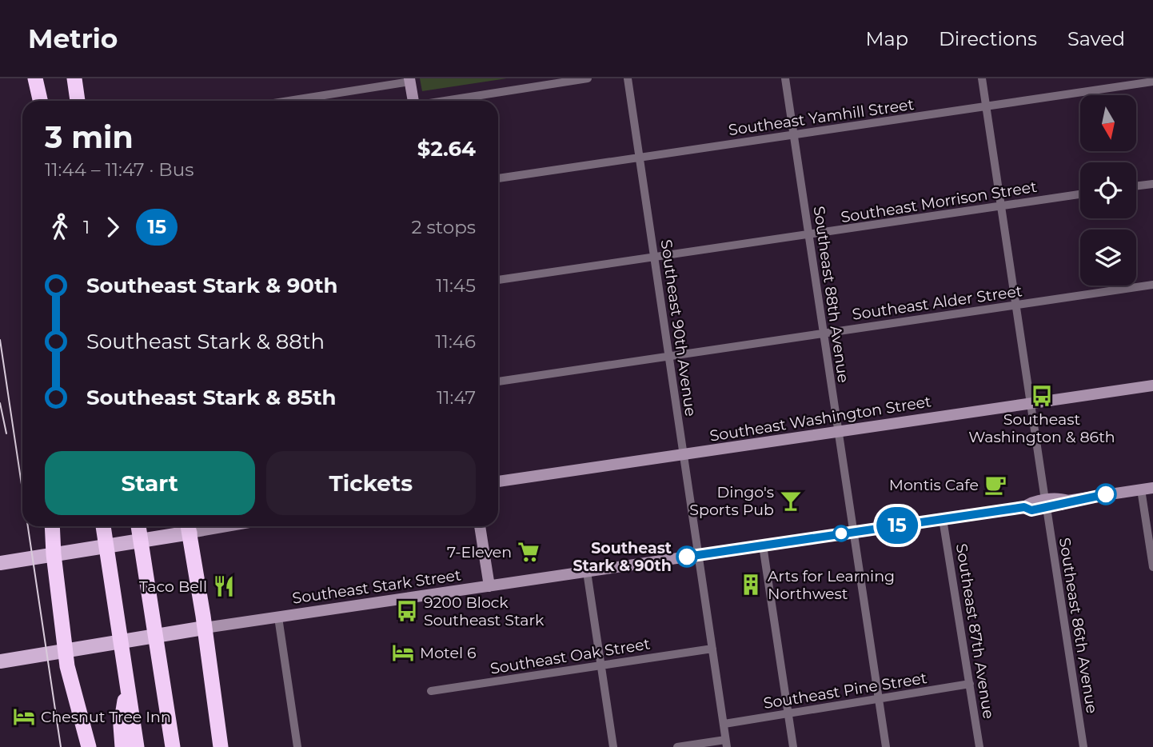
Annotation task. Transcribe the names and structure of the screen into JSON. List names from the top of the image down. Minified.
{"streets":{"main road":["Southeast Washington Street","Southeast Stark Street"],"street":["Southeast Yamhill Street","Southeast Morrison Street","Southeast 88th Avenue","Southeast Alder Street","Southeast 90th Avenue","Southeast 86th Avenue","Southeast 87th Avenue","Southeast Oak Street","Southeast Pine Street"]},"crossings":[["Southeast Yamhill Street","Southeast 88th Avenue"],["Southeast Yamhill Street","Southeast 90th Avenue"],["Southeast Yamhill Street","Southeast 86th Avenue"],["Southeast Morrison Street","Southeast 88th Avenue"],["Southeast Morrison Street","Southeast 90th Avenue"],["Southeast Morrison Street","Southeast 86th Avenue"],["Southeast 88th Avenue","Southeast Alder Street"],["Southeast 88th Avenue","Southeast Washington Street"],["Southeast 88th Avenue","Southeast Stark Street"],["Southeast 88th Avenue","Southeast Pine Street"],["Southeast Alder Street","Southeast 90th Avenue"],["Southeast Alder Street","Southeast 86th Avenue"],["Southeast 90th Avenue","Southeast Washington Street"],["Southeast 90th Avenue","Southeast Stark Street"],["Southeast 90th Avenue","Southeast Oak Street"],["Southeast 90th Avenue","Southeast Pine Street"],["Southeast Washington Street","Southeast 86th Avenue"],["Southeast Stark Street","Southeast 86th Avenue"],["Southeast Stark Street","Southeast 87th Avenue"],["Southeast 87th Avenue","Southeast Pine Street"]],"places":{"bus stop":["Southeast Washington & 86th","9200 Block Southeast Stark"],"cafe":["Montis Cafe"],"bar":["Dingo's Sports Pub"],"supermarket":["7-Eleven"],"other":["Southeast Stark & 90th"],"building":["Arts for Learning Northwest"],"restaurant":["Taco Bell"],"hotel":["Motel 6","Chesnut Tree Inn"]},"lines":["bus line 15"],"north":"bottom","page":{"header":"Metrio","nav":["Map","Directions","Saved"],"on_map":"15","heading":["3 min","11:44 – 11:47 · Bus","$2.64"],"legs":["1","15","2 stops"],"list":[{"name":"Southeast Stark & 90th","value":"11:45"},{"name":"Southeast Stark & 88th","value":"11:46"},{"name":"Southeast Stark & 85th","value":"11:47"}],"buttons":["Start","Tickets"]}}
